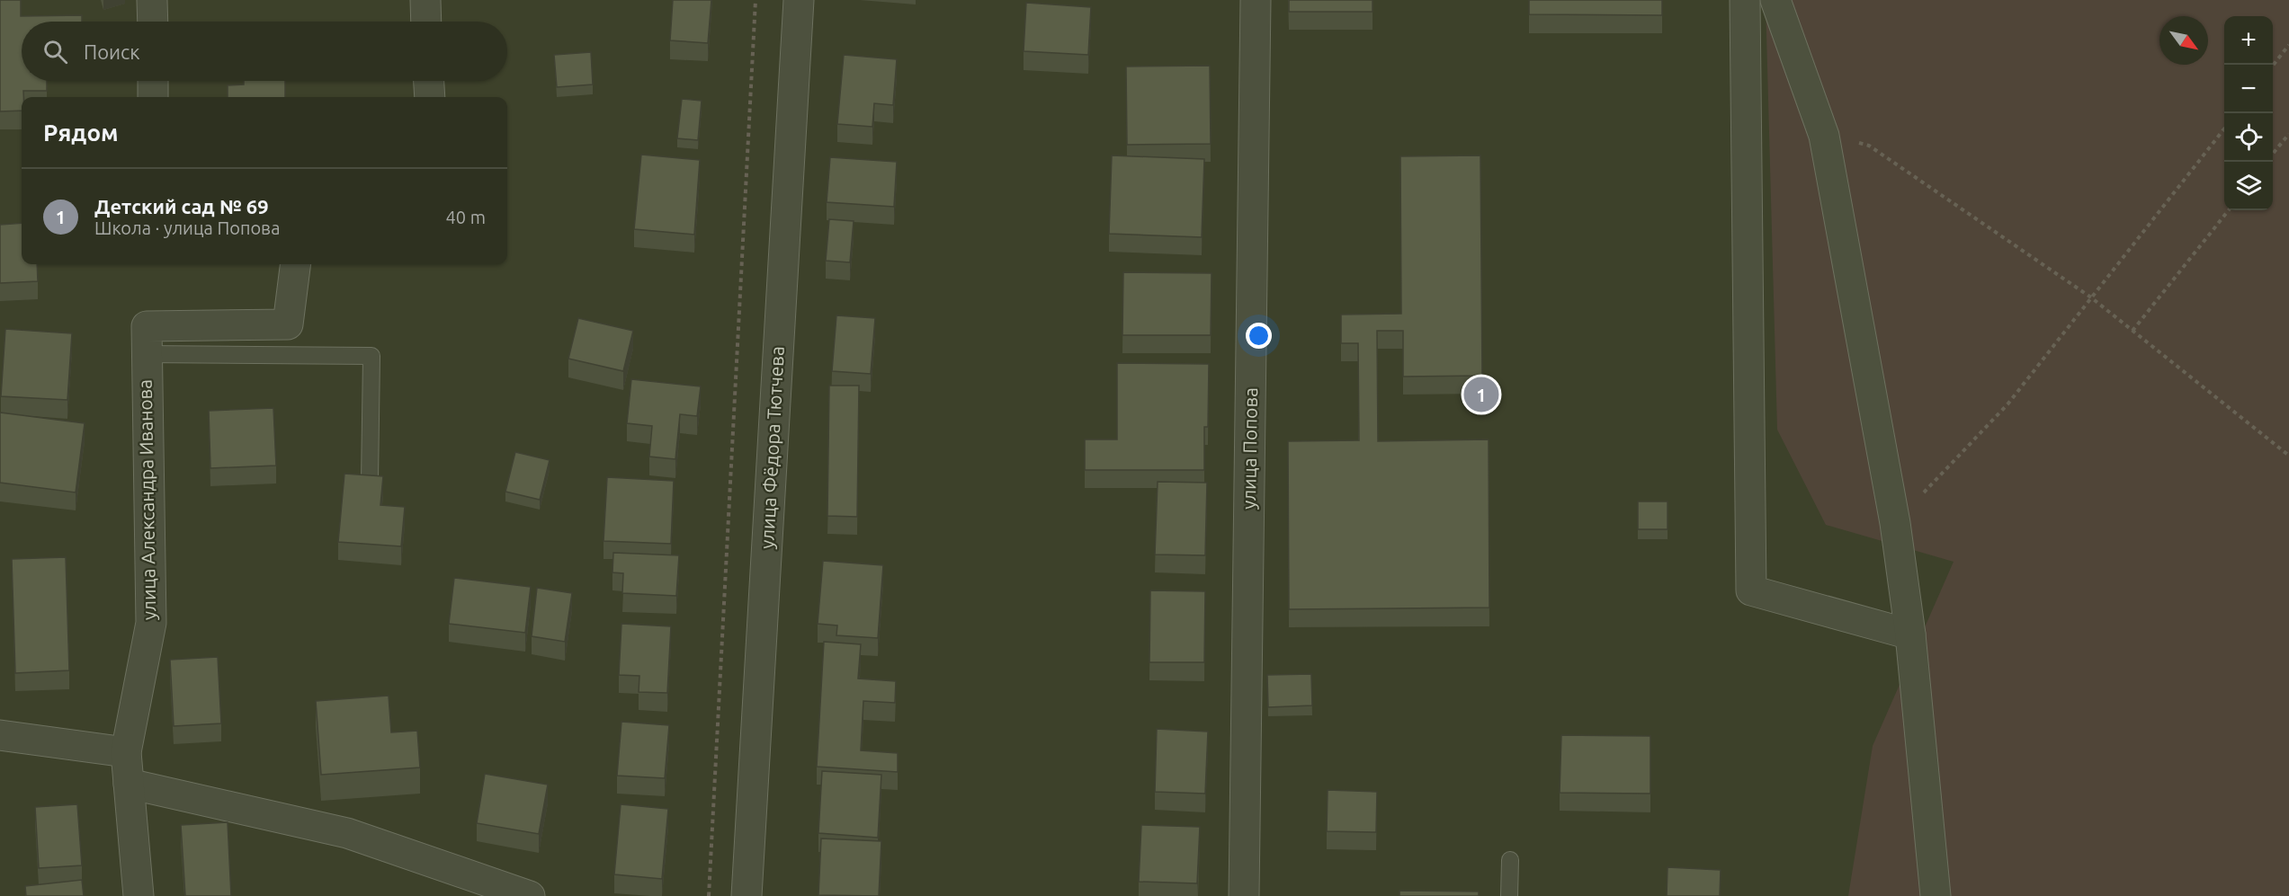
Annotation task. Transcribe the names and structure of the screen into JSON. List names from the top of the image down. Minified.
{"streets":{"street":["улица Фёдора Тютчева","улица Попова","улица Александра Иванова"]},"north":"bottom right","page":{"map_buttons":["+","−"],"search":"Поиск","heading":"Рядом","list":[{"mark":"1","name":"Детский сад № 69","note":"Школа · улица Попова","value":"40 m"}],"pins":"1"}}
